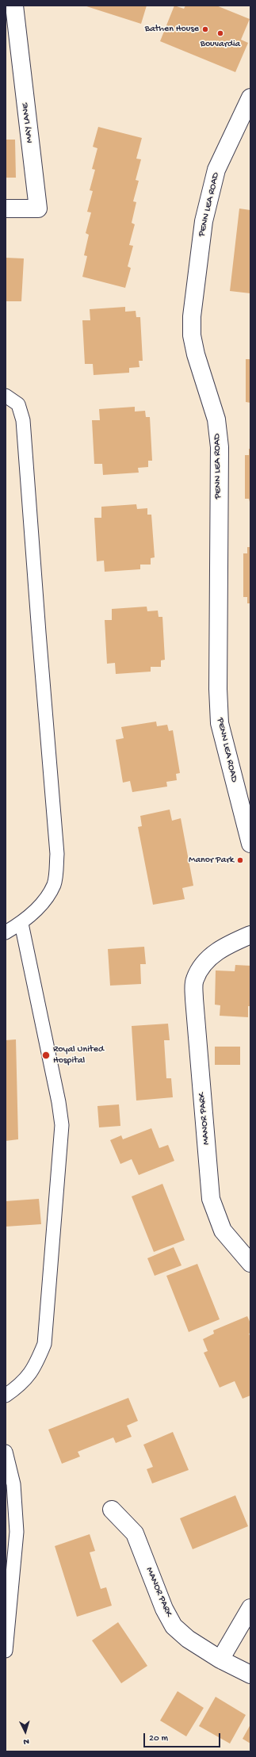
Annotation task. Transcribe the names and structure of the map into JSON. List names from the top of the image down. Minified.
{"streets":{"street":["MAY LANE","PENN LEA ROAD","MANOR PARK"]},"places":["Bathen House","Bouvardia","Manor Park","Royal United Hospital"],"scale_bar":"20 m","north":"bottom"}
